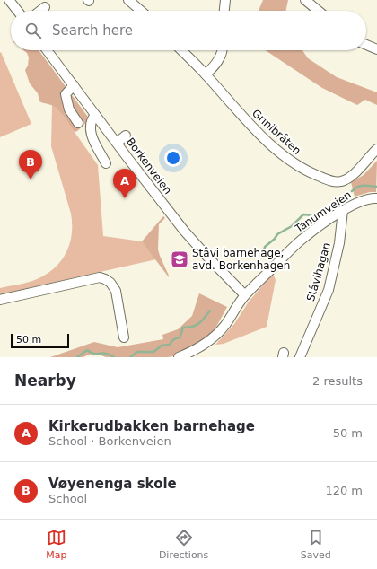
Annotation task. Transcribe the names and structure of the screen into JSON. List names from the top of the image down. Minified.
{"streets":{"street":["Grinibråten","Borkenveien","Tanumveien","Ståvihagan"]},"crossings":[["Borkenveien","Tanumveien"],["Tanumveien","Ståvihagan"]],"places":{"school or university":["Ståvi barnehage, avd. Borkenhagen"]},"scale_bar":"50 m","page":{"search":"Search here","pins":["B","A"],"scale":"50 m","heading":["Nearby","2 results"],"list":[{"mark":"A","name":"Kirkerudbakken barnehage","note":"School · Borkenveien","value":"50 m"},{"mark":"B","name":"Vøyenenga skole","note":"School","value":"120 m"}],"nav":["Map","Directions","Saved"]}}
